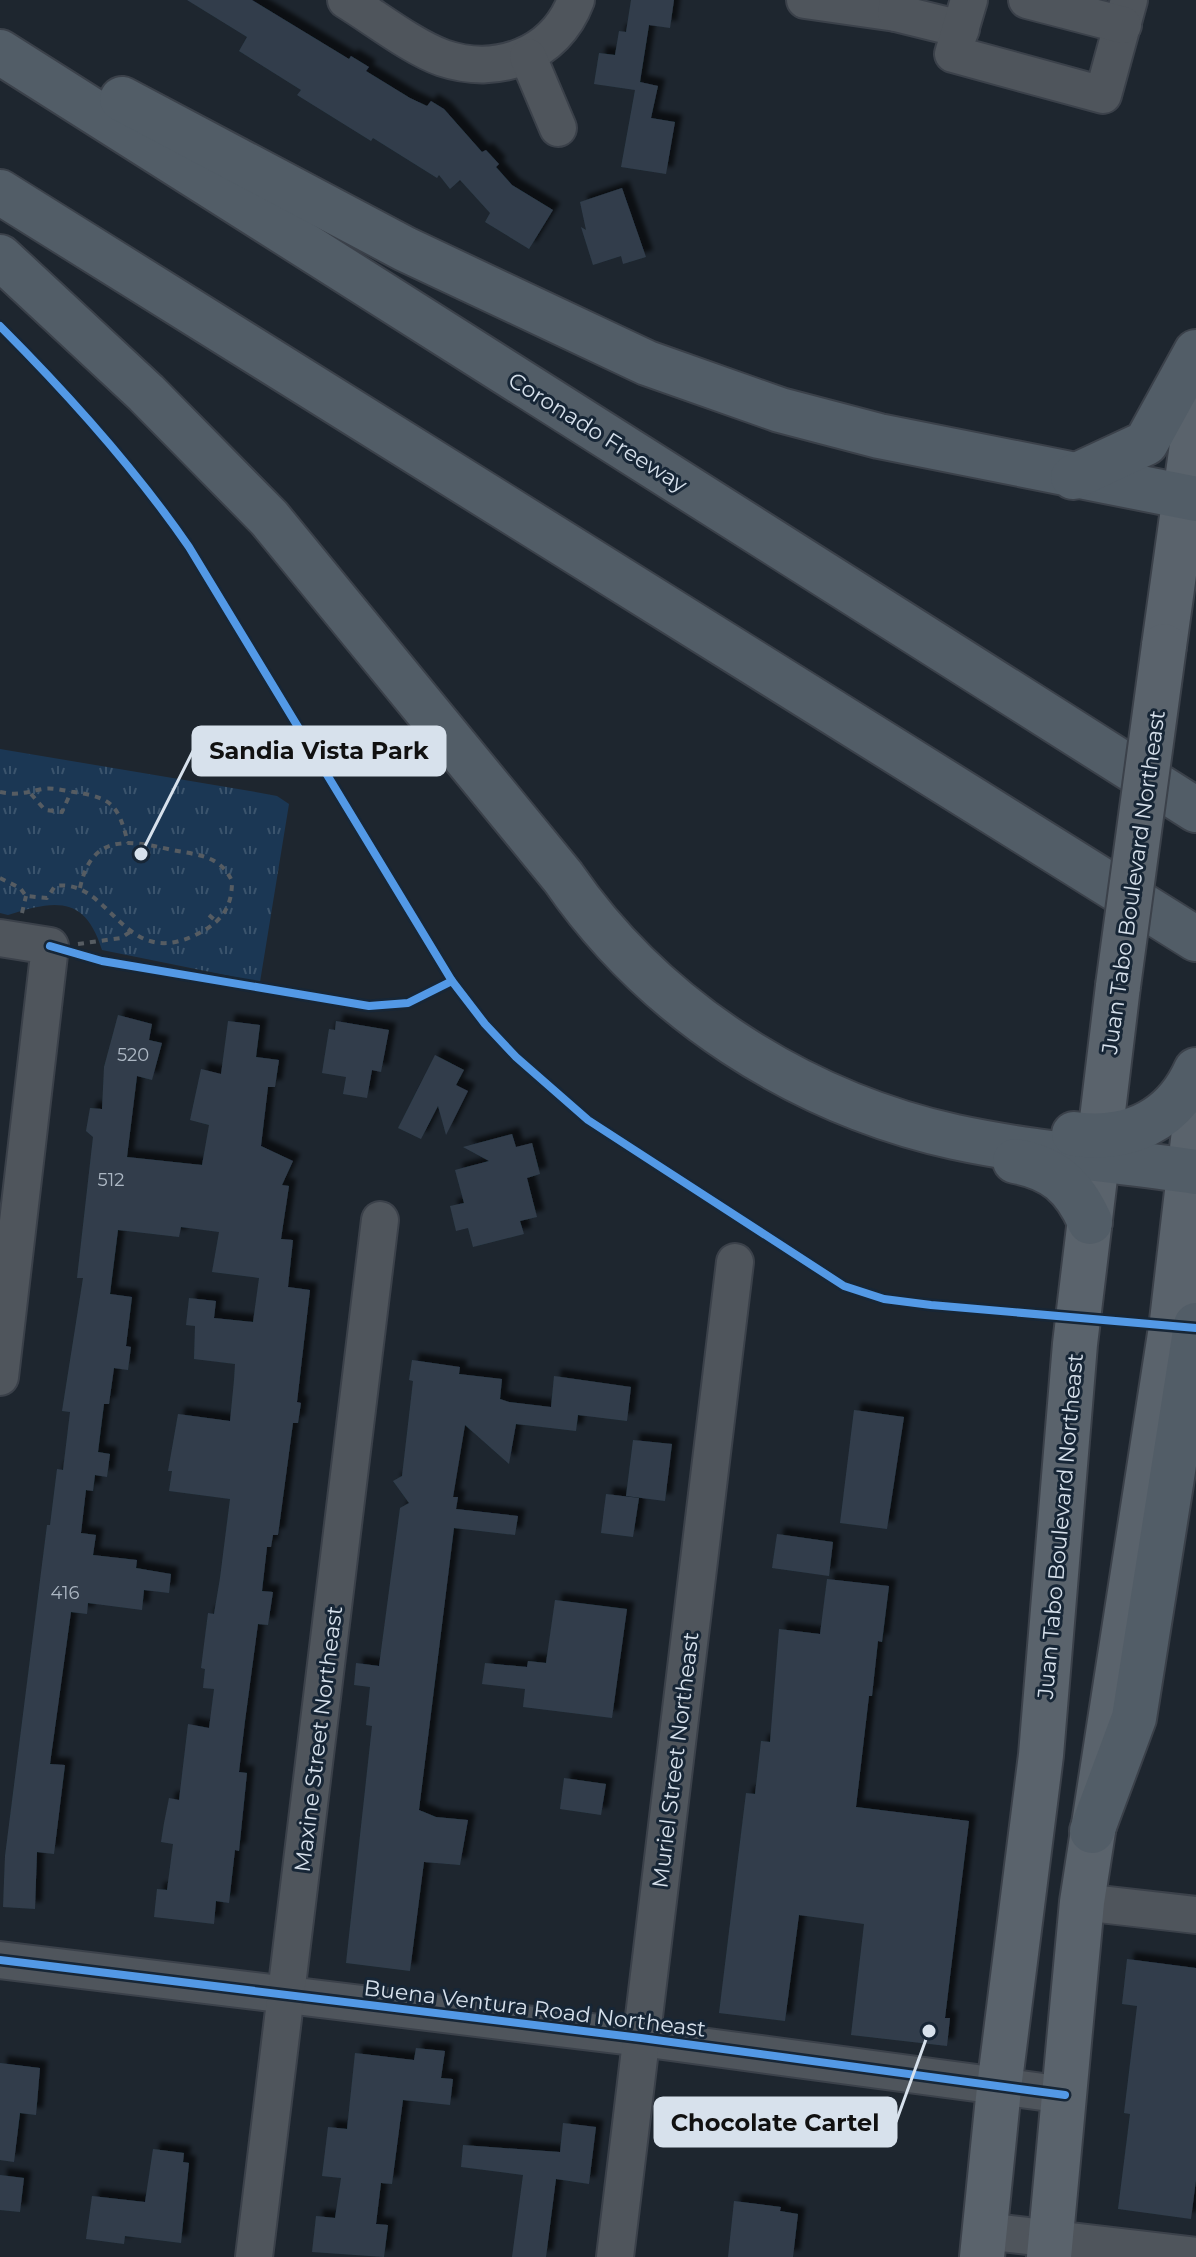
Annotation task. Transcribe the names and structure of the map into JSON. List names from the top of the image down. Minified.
{"streets":{"highway":["Coronado Freeway"],"main road":["Juan Tabo Boulevard Northeast"],"street":["Maxine Street Northeast","Muriel Street Northeast","Buena Ventura Road Northeast"]},"crossings":[["Juan Tabo Boulevard Northeast","Buena Ventura Road Northeast"],["Maxine Street Northeast","Buena Ventura Road Northeast"],["Muriel Street Northeast","Buena Ventura Road Northeast"]],"places":["Sandia Vista Park","Chocolate Cartel"],"house_numbers":["520","512","416"]}
